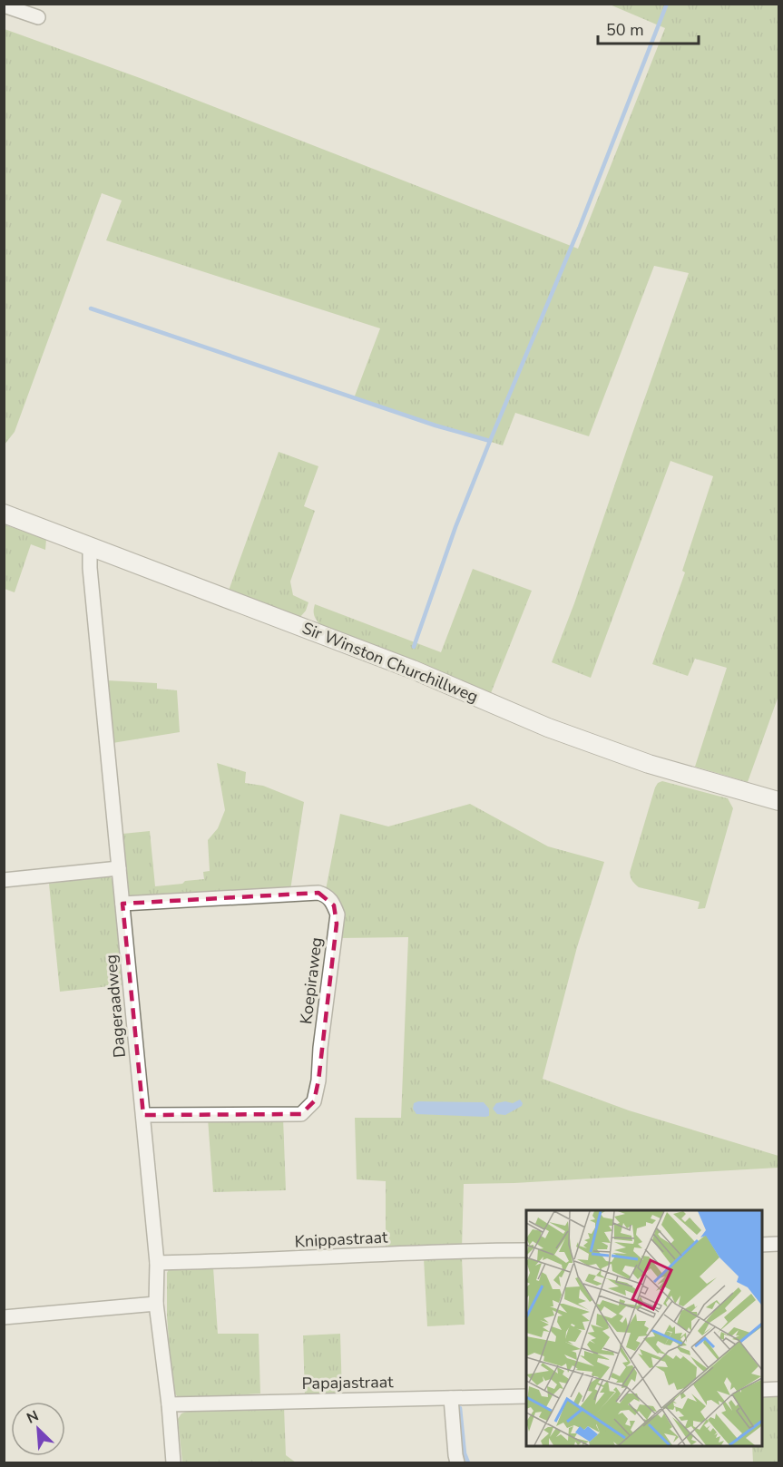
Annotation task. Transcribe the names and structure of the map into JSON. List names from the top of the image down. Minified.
{"streets":{"street":["Sir Winston Churchillweg","Koepiraweg","Dageraadweg","Knippastraat","Papajastraat"]},"crossings":[["Sir Winston Churchillweg","Dageraadweg"],["Koepiraweg","Dageraadweg"],["Dageraadweg","Knippastraat"],["Dageraadweg","Papajastraat"]],"scale_bar":"50 m","north":"top left"}
